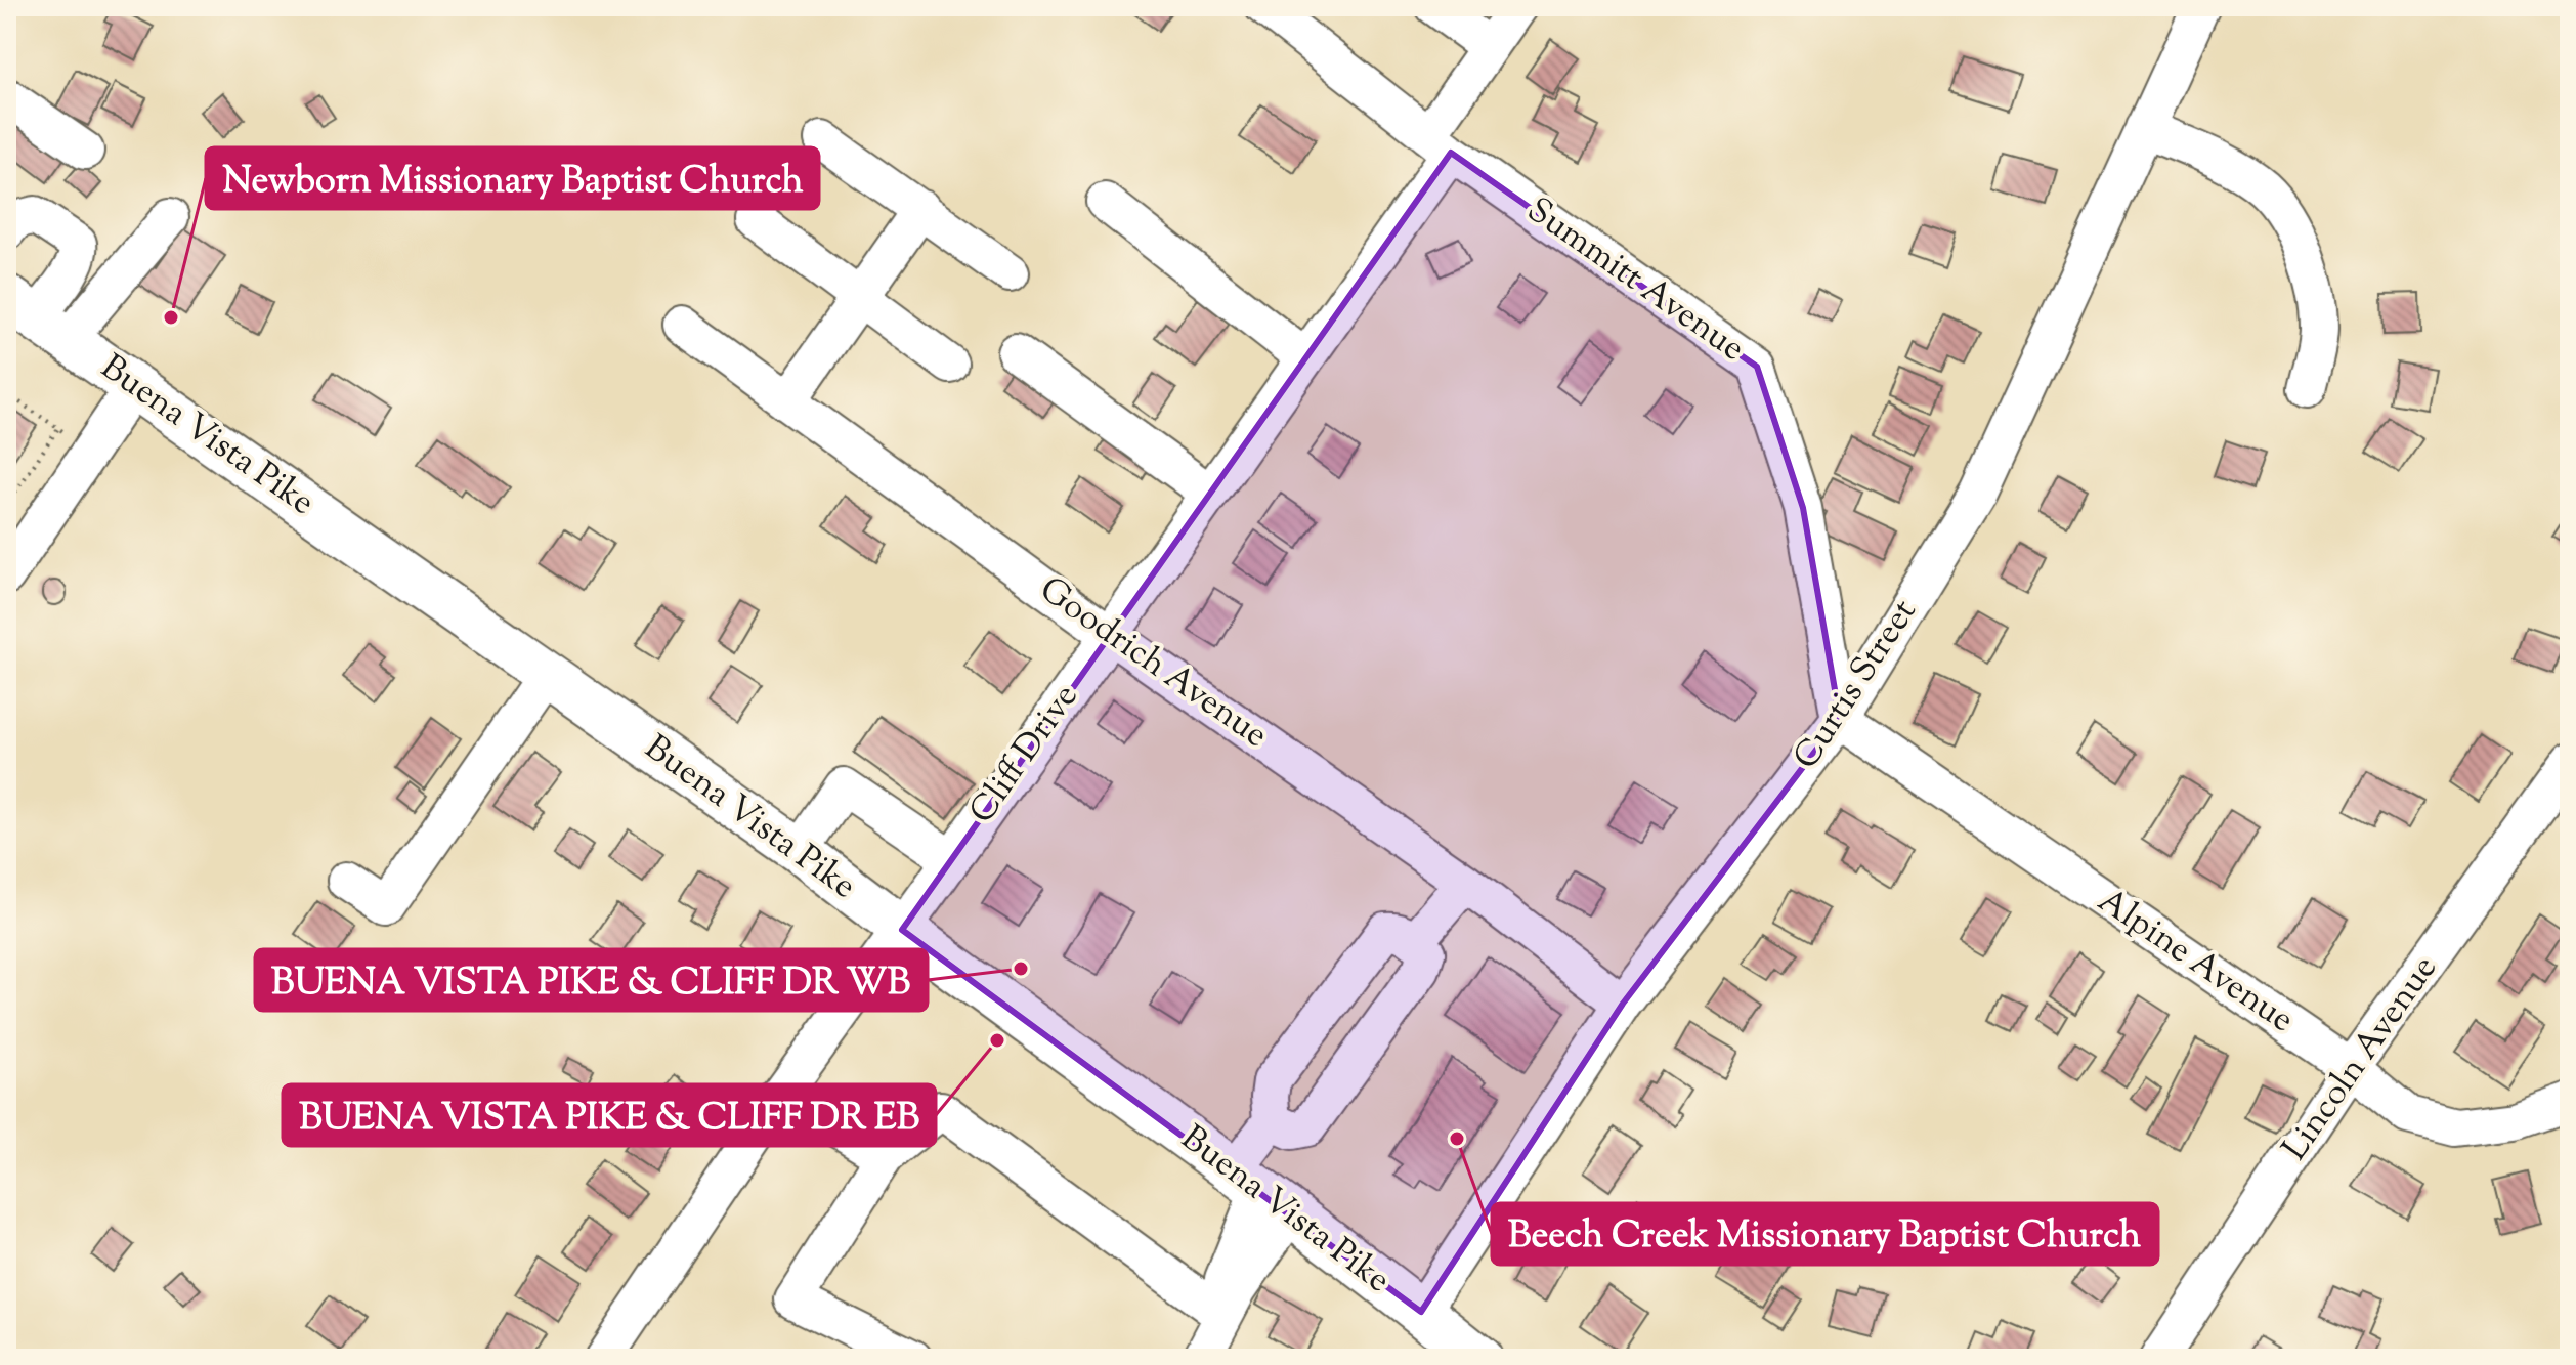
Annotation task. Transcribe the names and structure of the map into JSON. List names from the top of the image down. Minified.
{"streets":{"main road":["Buena Vista Pike"],"street":["Summitt Avenue","Goodrich Avenue","Curtis Street","Cliff Drive","Alpine Avenue","Lincoln Avenue"]},"crossings":[["Summitt Avenue","Curtis Street"],["Summitt Avenue","Cliff Drive"],["Summitt Avenue","Alpine Avenue"],["Buena Vista Pike","Curtis Street"],["Buena Vista Pike","Cliff Drive"],["Goodrich Avenue","Curtis Street"],["Goodrich Avenue","Cliff Drive"],["Curtis Street","Alpine Avenue"],["Alpine Avenue","Lincoln Avenue"]],"places":["Newborn Missionary Baptist Church","BUENA VISTA PIKE & CLIFF DR WB","BUENA VISTA PIKE & CLIFF DR EB","Beech Creek Missionary Baptist Church"]}
